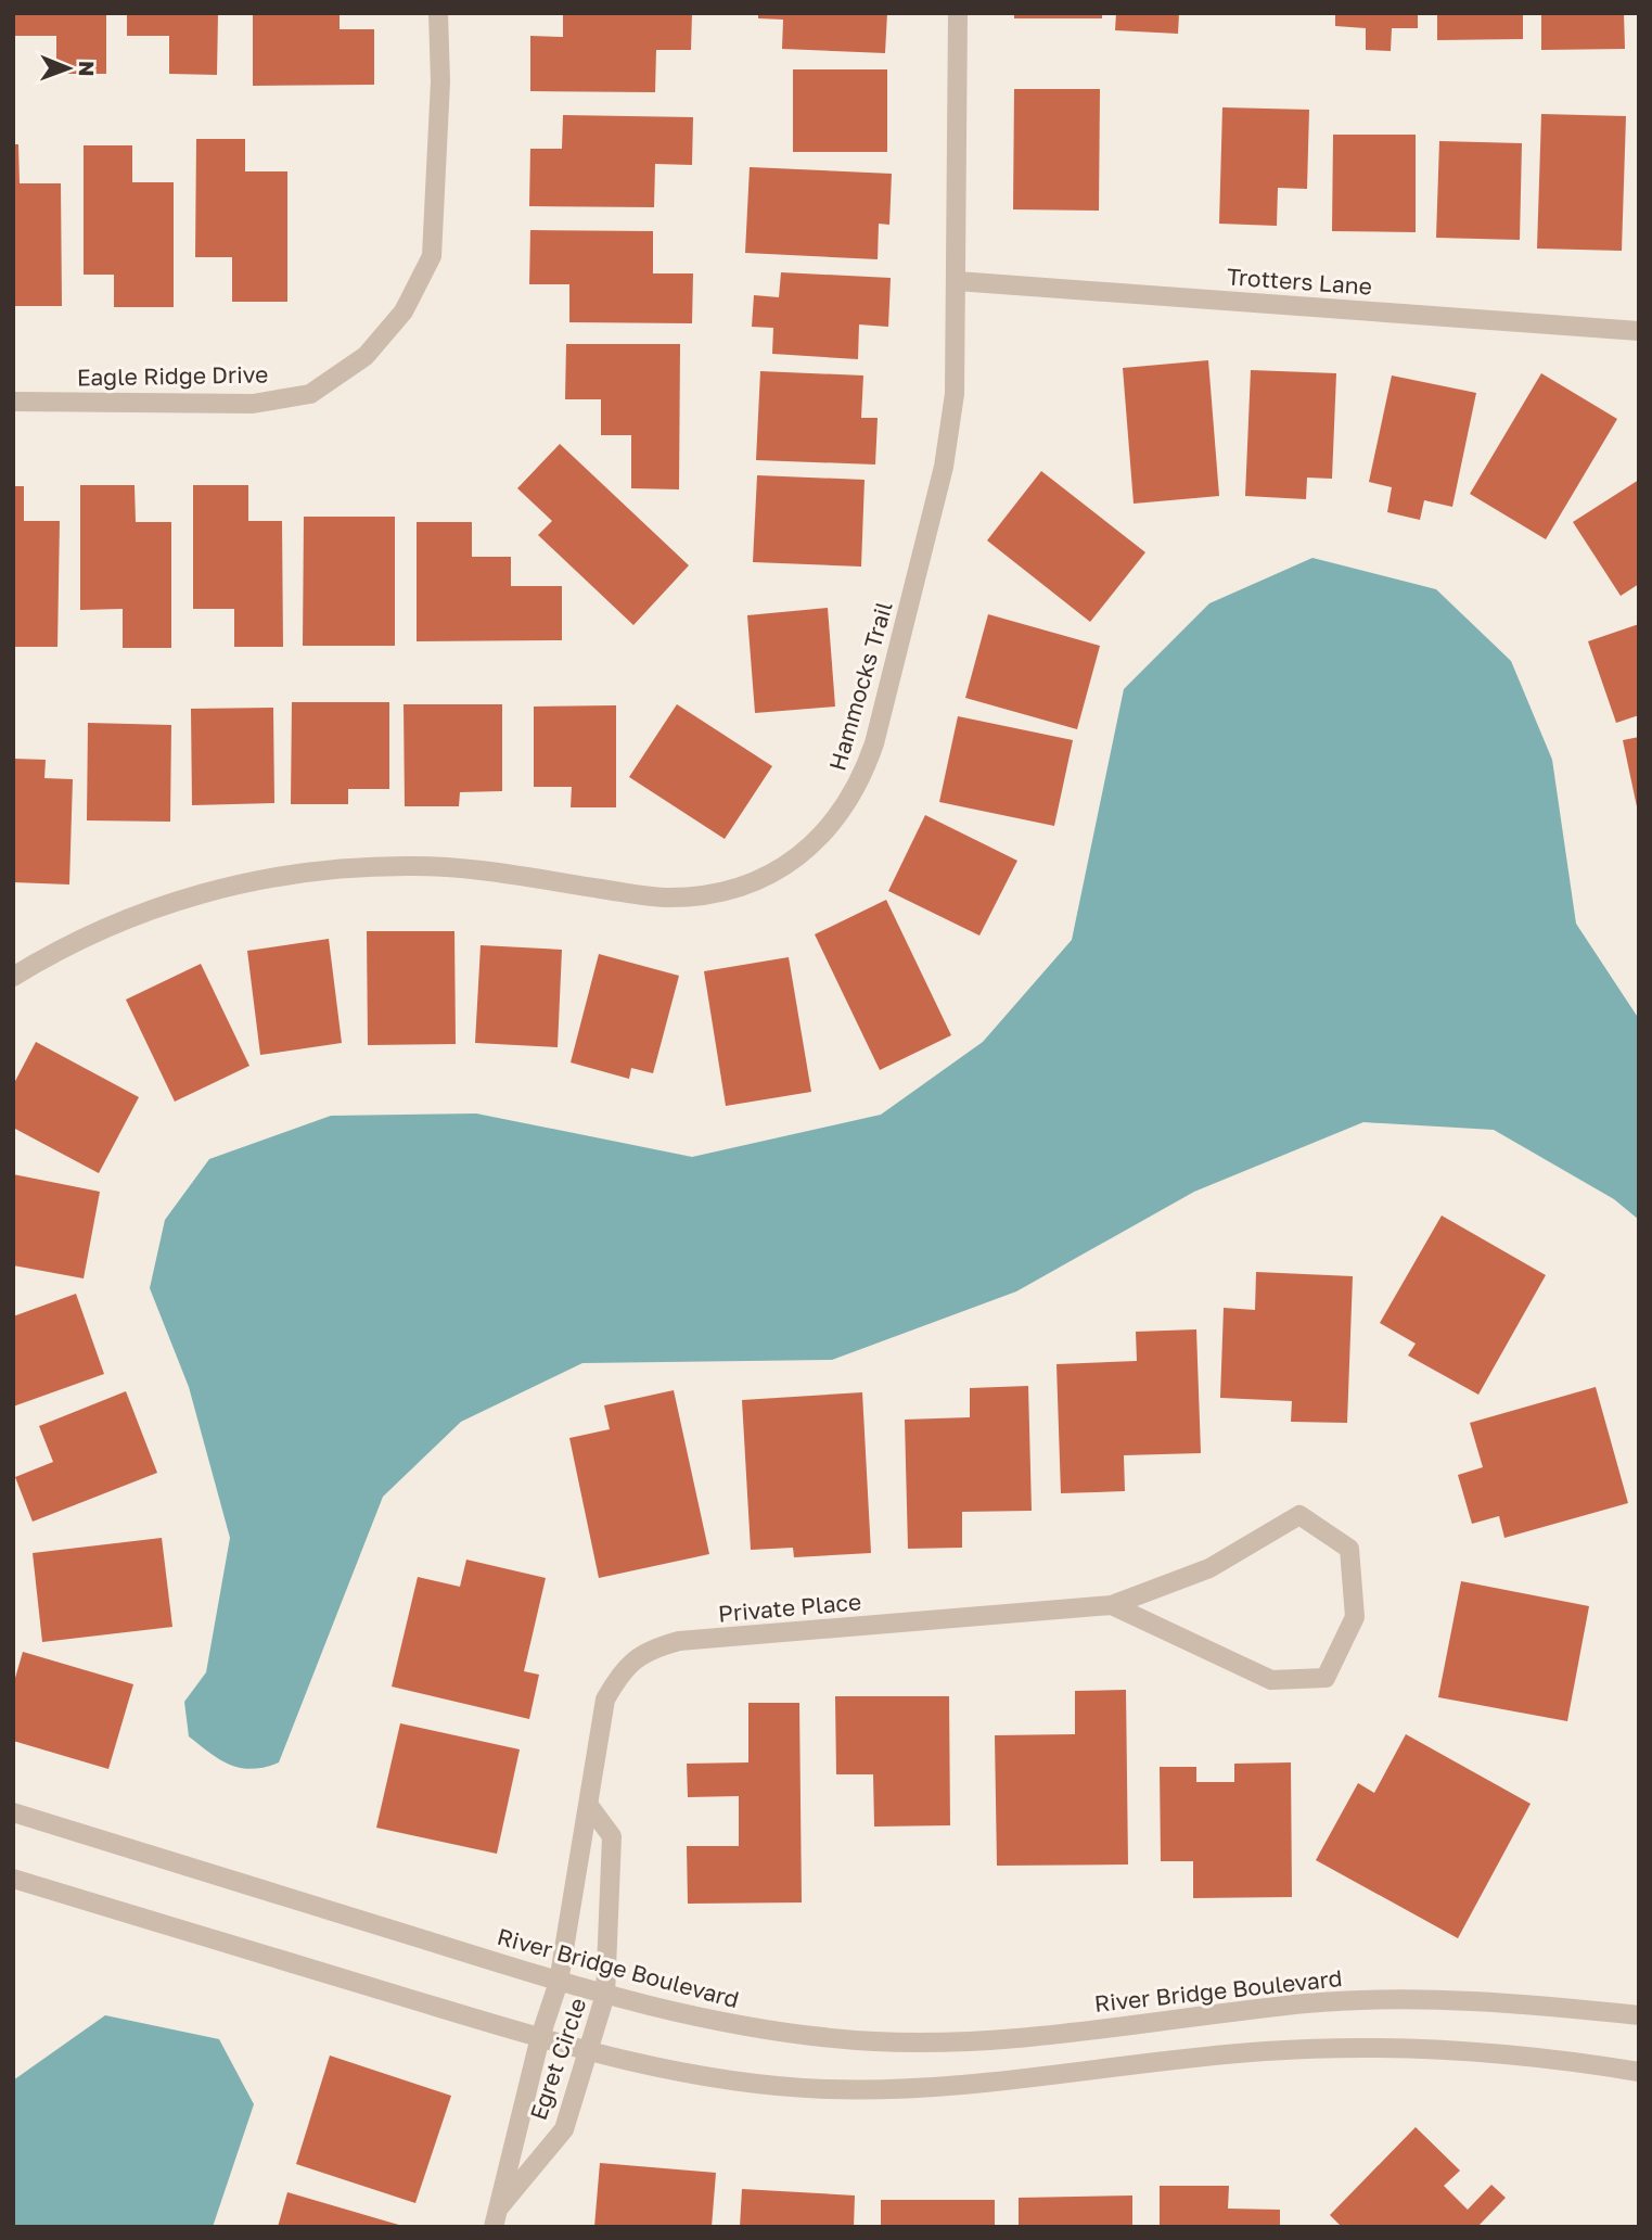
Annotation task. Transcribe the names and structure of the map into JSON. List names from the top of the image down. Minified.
{"streets":{"street":["Trotters Lane","Eagle Ridge Drive","Hammocks Trail","Private Place","River Bridge Boulevard","Egret Circle"]},"crossings":[["Trotters Lane","Hammocks Trail"],["Private Place","River Bridge Boulevard"],["Private Place","Egret Circle"],["River Bridge Boulevard","Egret Circle"]],"north":"right"}
